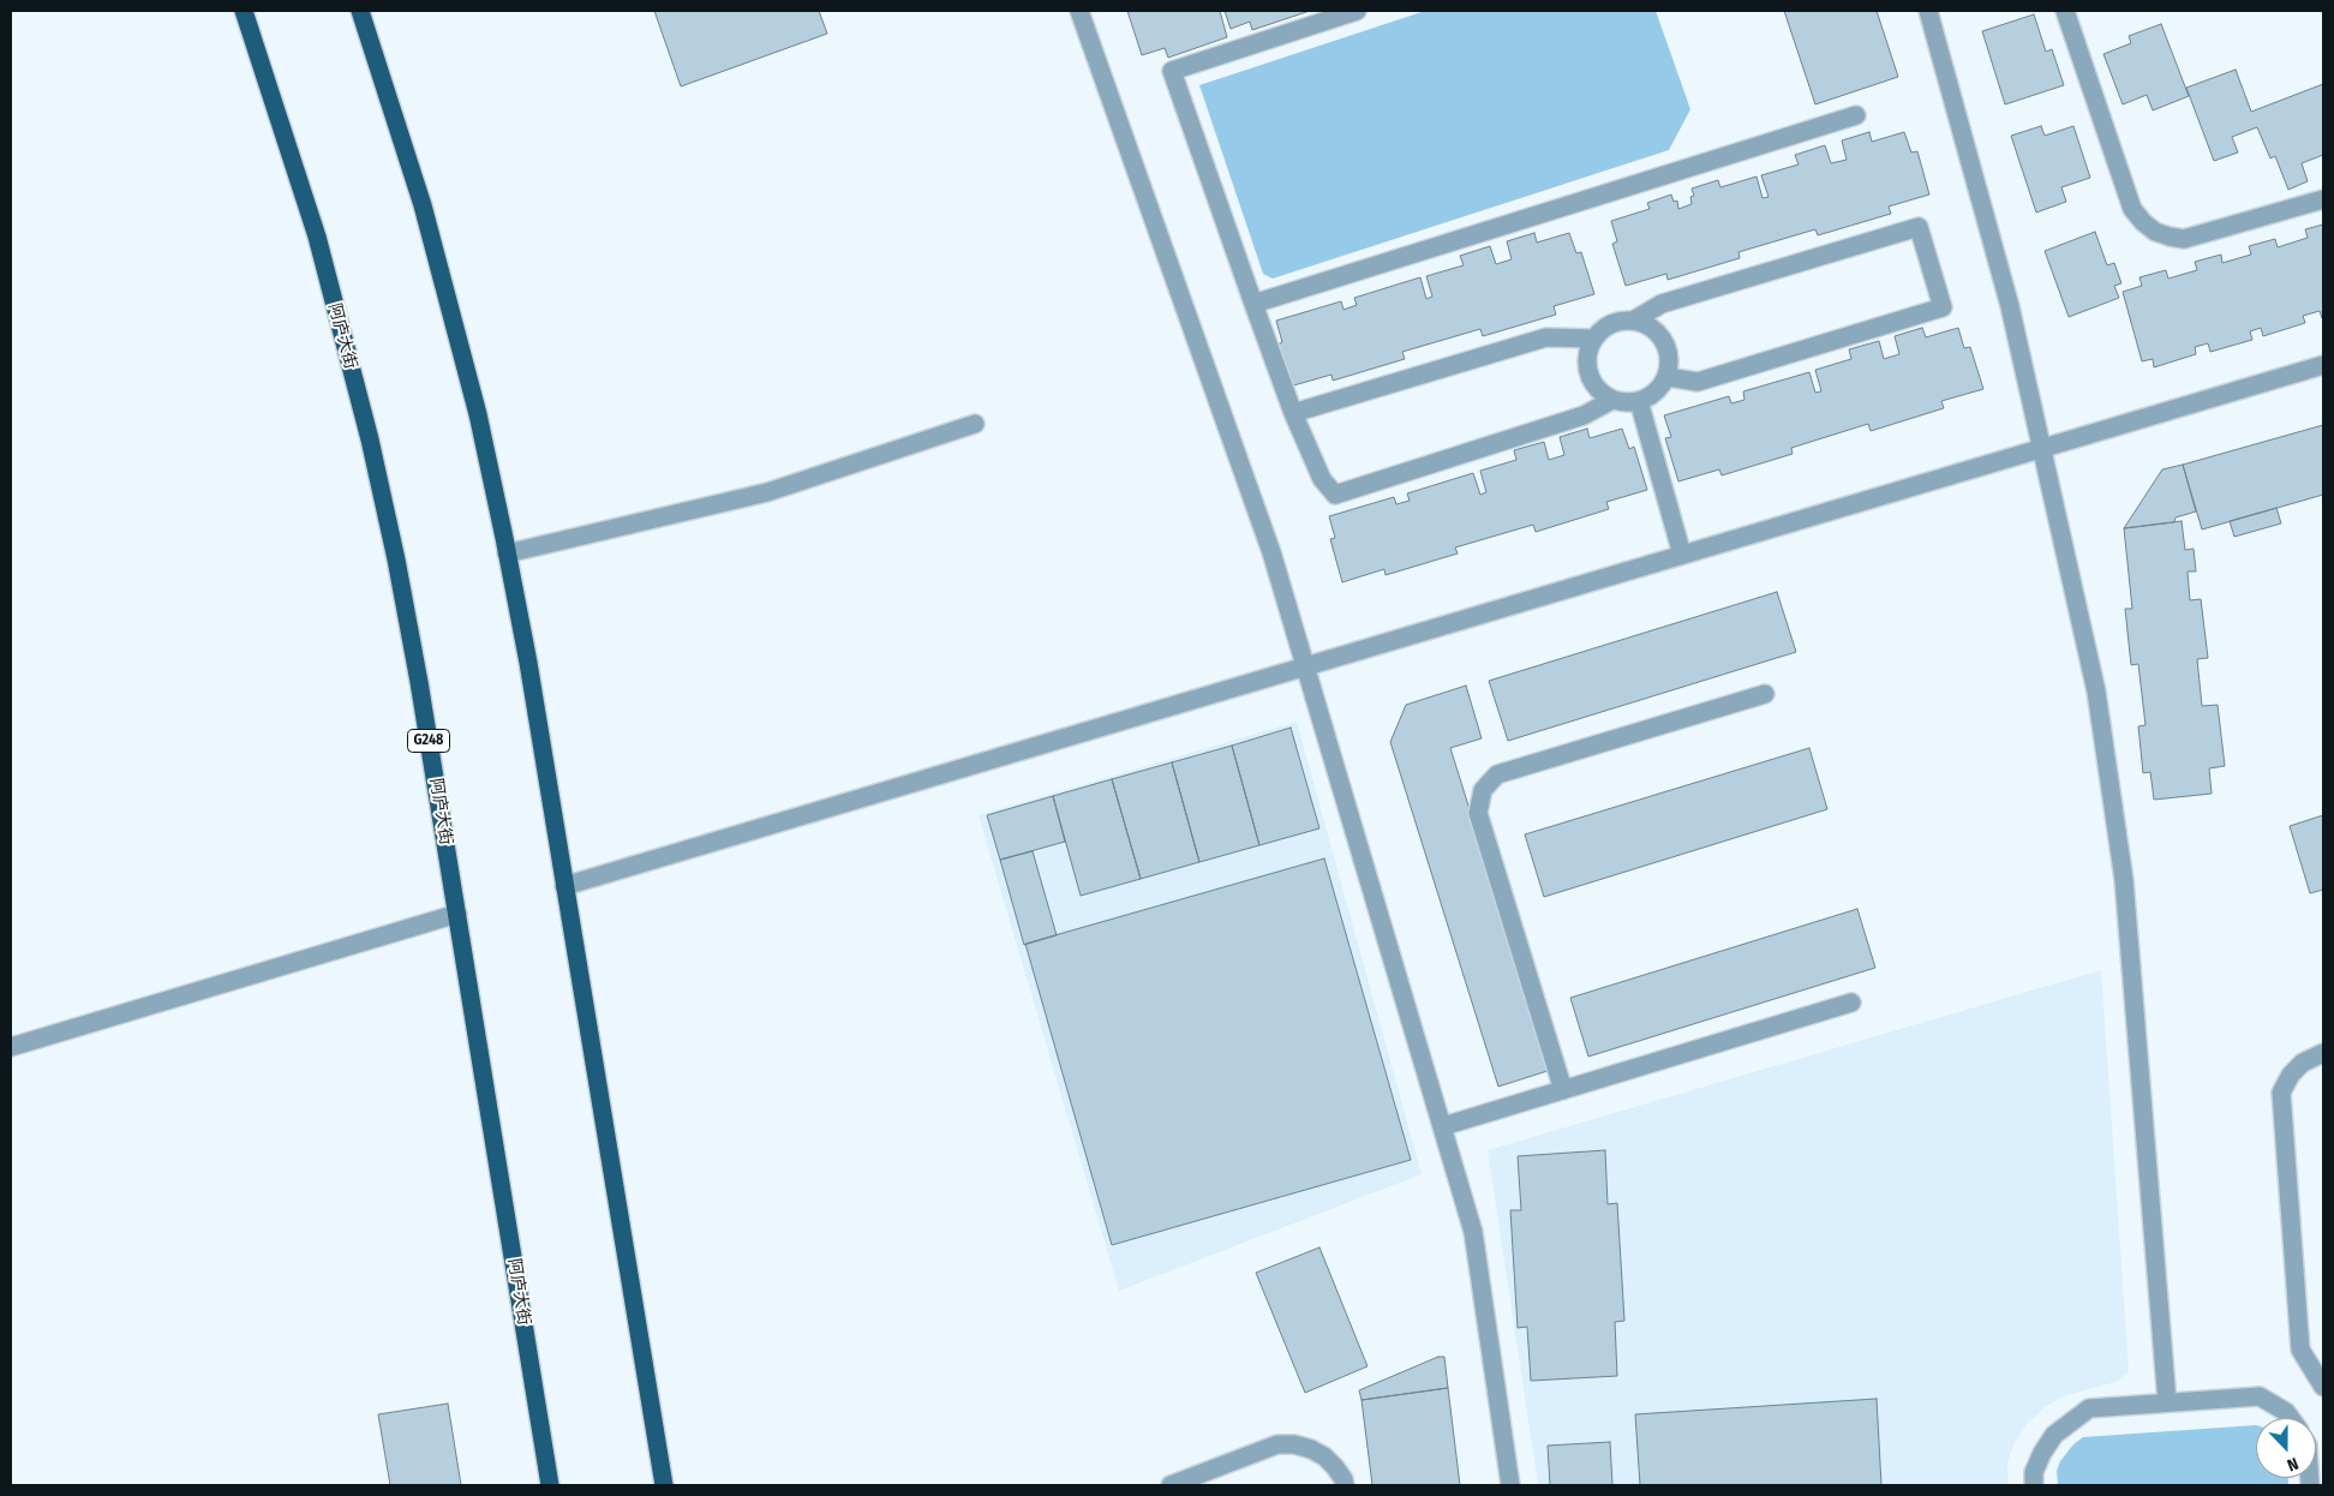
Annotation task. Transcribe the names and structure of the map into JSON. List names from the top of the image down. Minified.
{"streets":{"highway":["阿庐大街","G248"]},"north":"bottom"}
